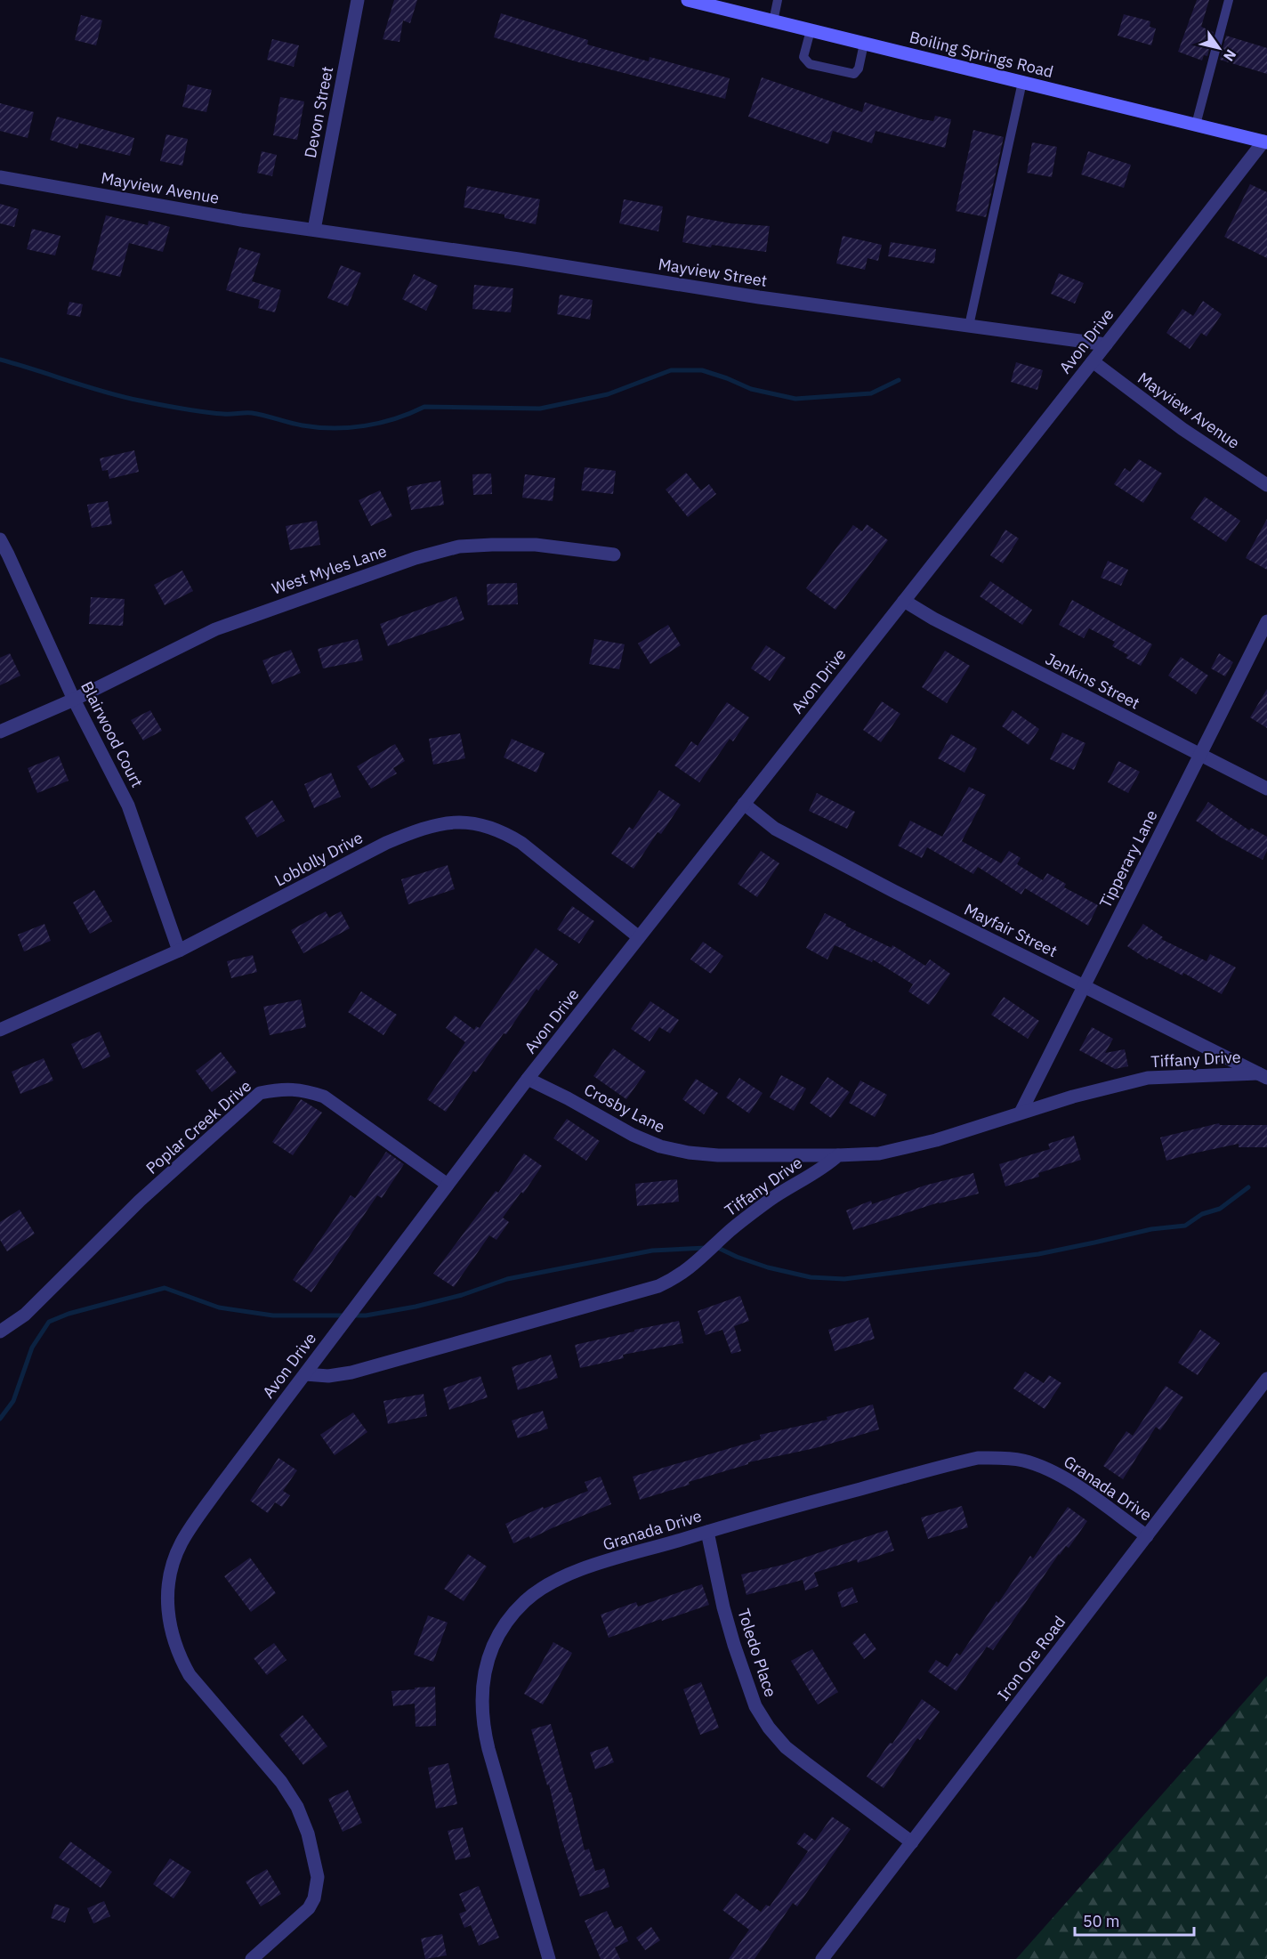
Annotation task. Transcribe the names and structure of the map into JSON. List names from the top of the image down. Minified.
{"streets":{"main road":["Boiling Springs Road"],"street":["Devon Street","Mayview Avenue","Mayview Street","Avon Drive","West Myles Lane","Jenkins Street","Blairwood Court","Loblolly Drive","Tipperary Lane","Mayfair Street","Tiffany Drive","Crosby Lane","Poplar Creek Drive","Granada Drive","Toledo Place","Iron Ore Road"]},"crossings":[["Boiling Springs Road","Avon Drive"],["Devon Street","Mayview Avenue"],["Devon Street","Mayview Street"],["Mayview Avenue","Mayview Street"],["Mayview Avenue","Avon Drive"],["Mayview Street","Avon Drive"],["Avon Drive","Jenkins Street"],["Avon Drive","Loblolly Drive"],["Avon Drive","Mayfair Street"],["Avon Drive","Tiffany Drive"],["Avon Drive","Crosby Lane"],["Avon Drive","Poplar Creek Drive"],["West Myles Lane","Blairwood Court"],["Jenkins Street","Tipperary Lane"],["Blairwood Court","Loblolly Drive"],["Tipperary Lane","Mayfair Street"],["Tipperary Lane","Tiffany Drive"],["Mayfair Street","Tiffany Drive"],["Tiffany Drive","Crosby Lane"],["Granada Drive","Toledo Place"],["Granada Drive","Iron Ore Road"],["Toledo Place","Iron Ore Road"]],"scale_bar":"50 m","north":"bottom right"}
